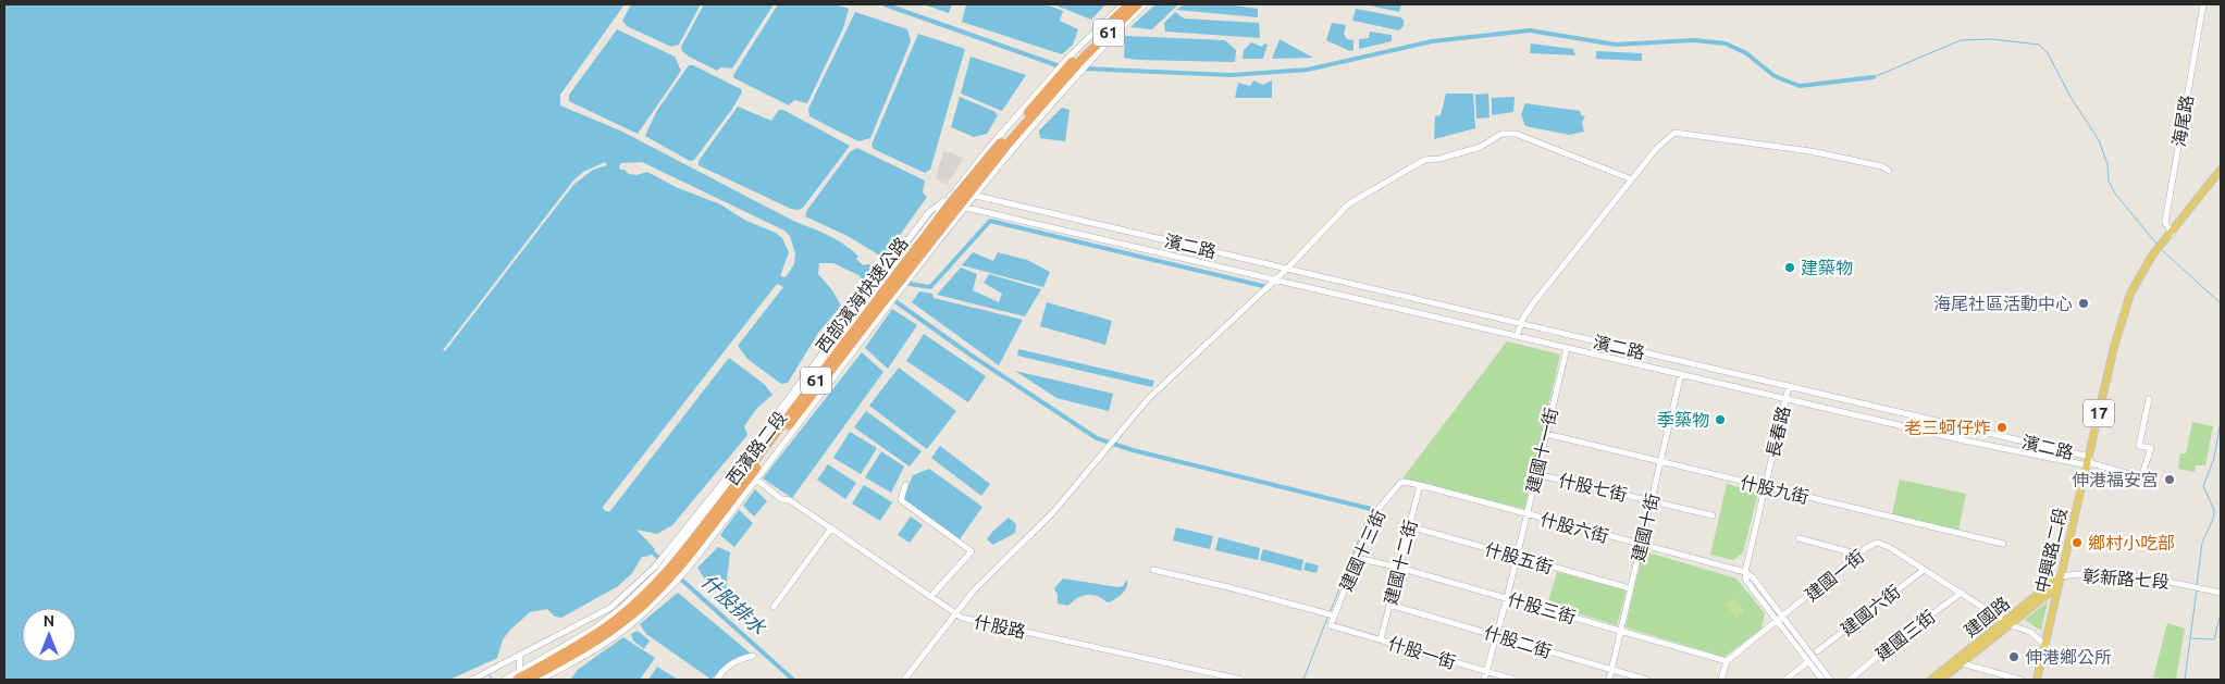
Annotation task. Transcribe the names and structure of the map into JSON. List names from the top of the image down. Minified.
{"streets":{"highway":["61","西部濱海快速公路"],"main road":["17","中興路二段","建國路"],"street":["海尾路","濱二路","長春路","西濱路二段","建國十一街","什股七街","什股九街","什股六街","建國十街","建國十三街","什股五街","建國十二街","建國一街","彰新路七段","什股三街","建國六街","什股路","建國三街","什股二街","什股一街"]},"crossings":[["海尾路","17"],["海尾路","中興路二段"],["濱二路","長春路"],["濱二路","西濱路二段"],["濱二路","建國十一街"],["濱二路","建國十街"],["濱二路","中興路二段"],["西部濱海快速公路","西濱路二段"],["西部濱海快速公路","什股路"],["17","中興路二段"],["長春路","什股九街"],["長春路","什股六街"],["西濱路二段","什股路"],["建國十一街","什股七街"],["建國十一街","什股九街"],["建國十一街","什股六街"],["建國十一街","什股五街"],["建國十一街","什股三街"],["建國十一街","什股二街"],["建國十一街","什股一街"],["什股七街","建國十街"],["什股九街","建國十街"],["什股六街","建國十街"],["什股六街","建國十三街"],["什股六街","建國十二街"],["建國十街","什股五街"],["建國十街","什股三街"],["建國十街","什股二街"],["建國十三街","什股三街"],["建國十三街","什股一街"],["中興路二段","建國一街"],["中興路二段","彰新路七段"],["中興路二段","建國路"],["什股五街","建國十二街"],["建國十二街","什股三街"],["建國十二街","什股二街"],["建國十二街","什股一街"],["建國一街","什股三街"],["建國一街","建國六街"],["建國一街","建國路"],["建國一街","建國三街"],["彰新路七段","建國路"]],"water":["什股排水"],"places":["建築物","海尾社區活動中心","季築物","老三蚵仔炸","伸港福安宮","鄉村小吃部","伸港鄉公所"],"north":"top"}
